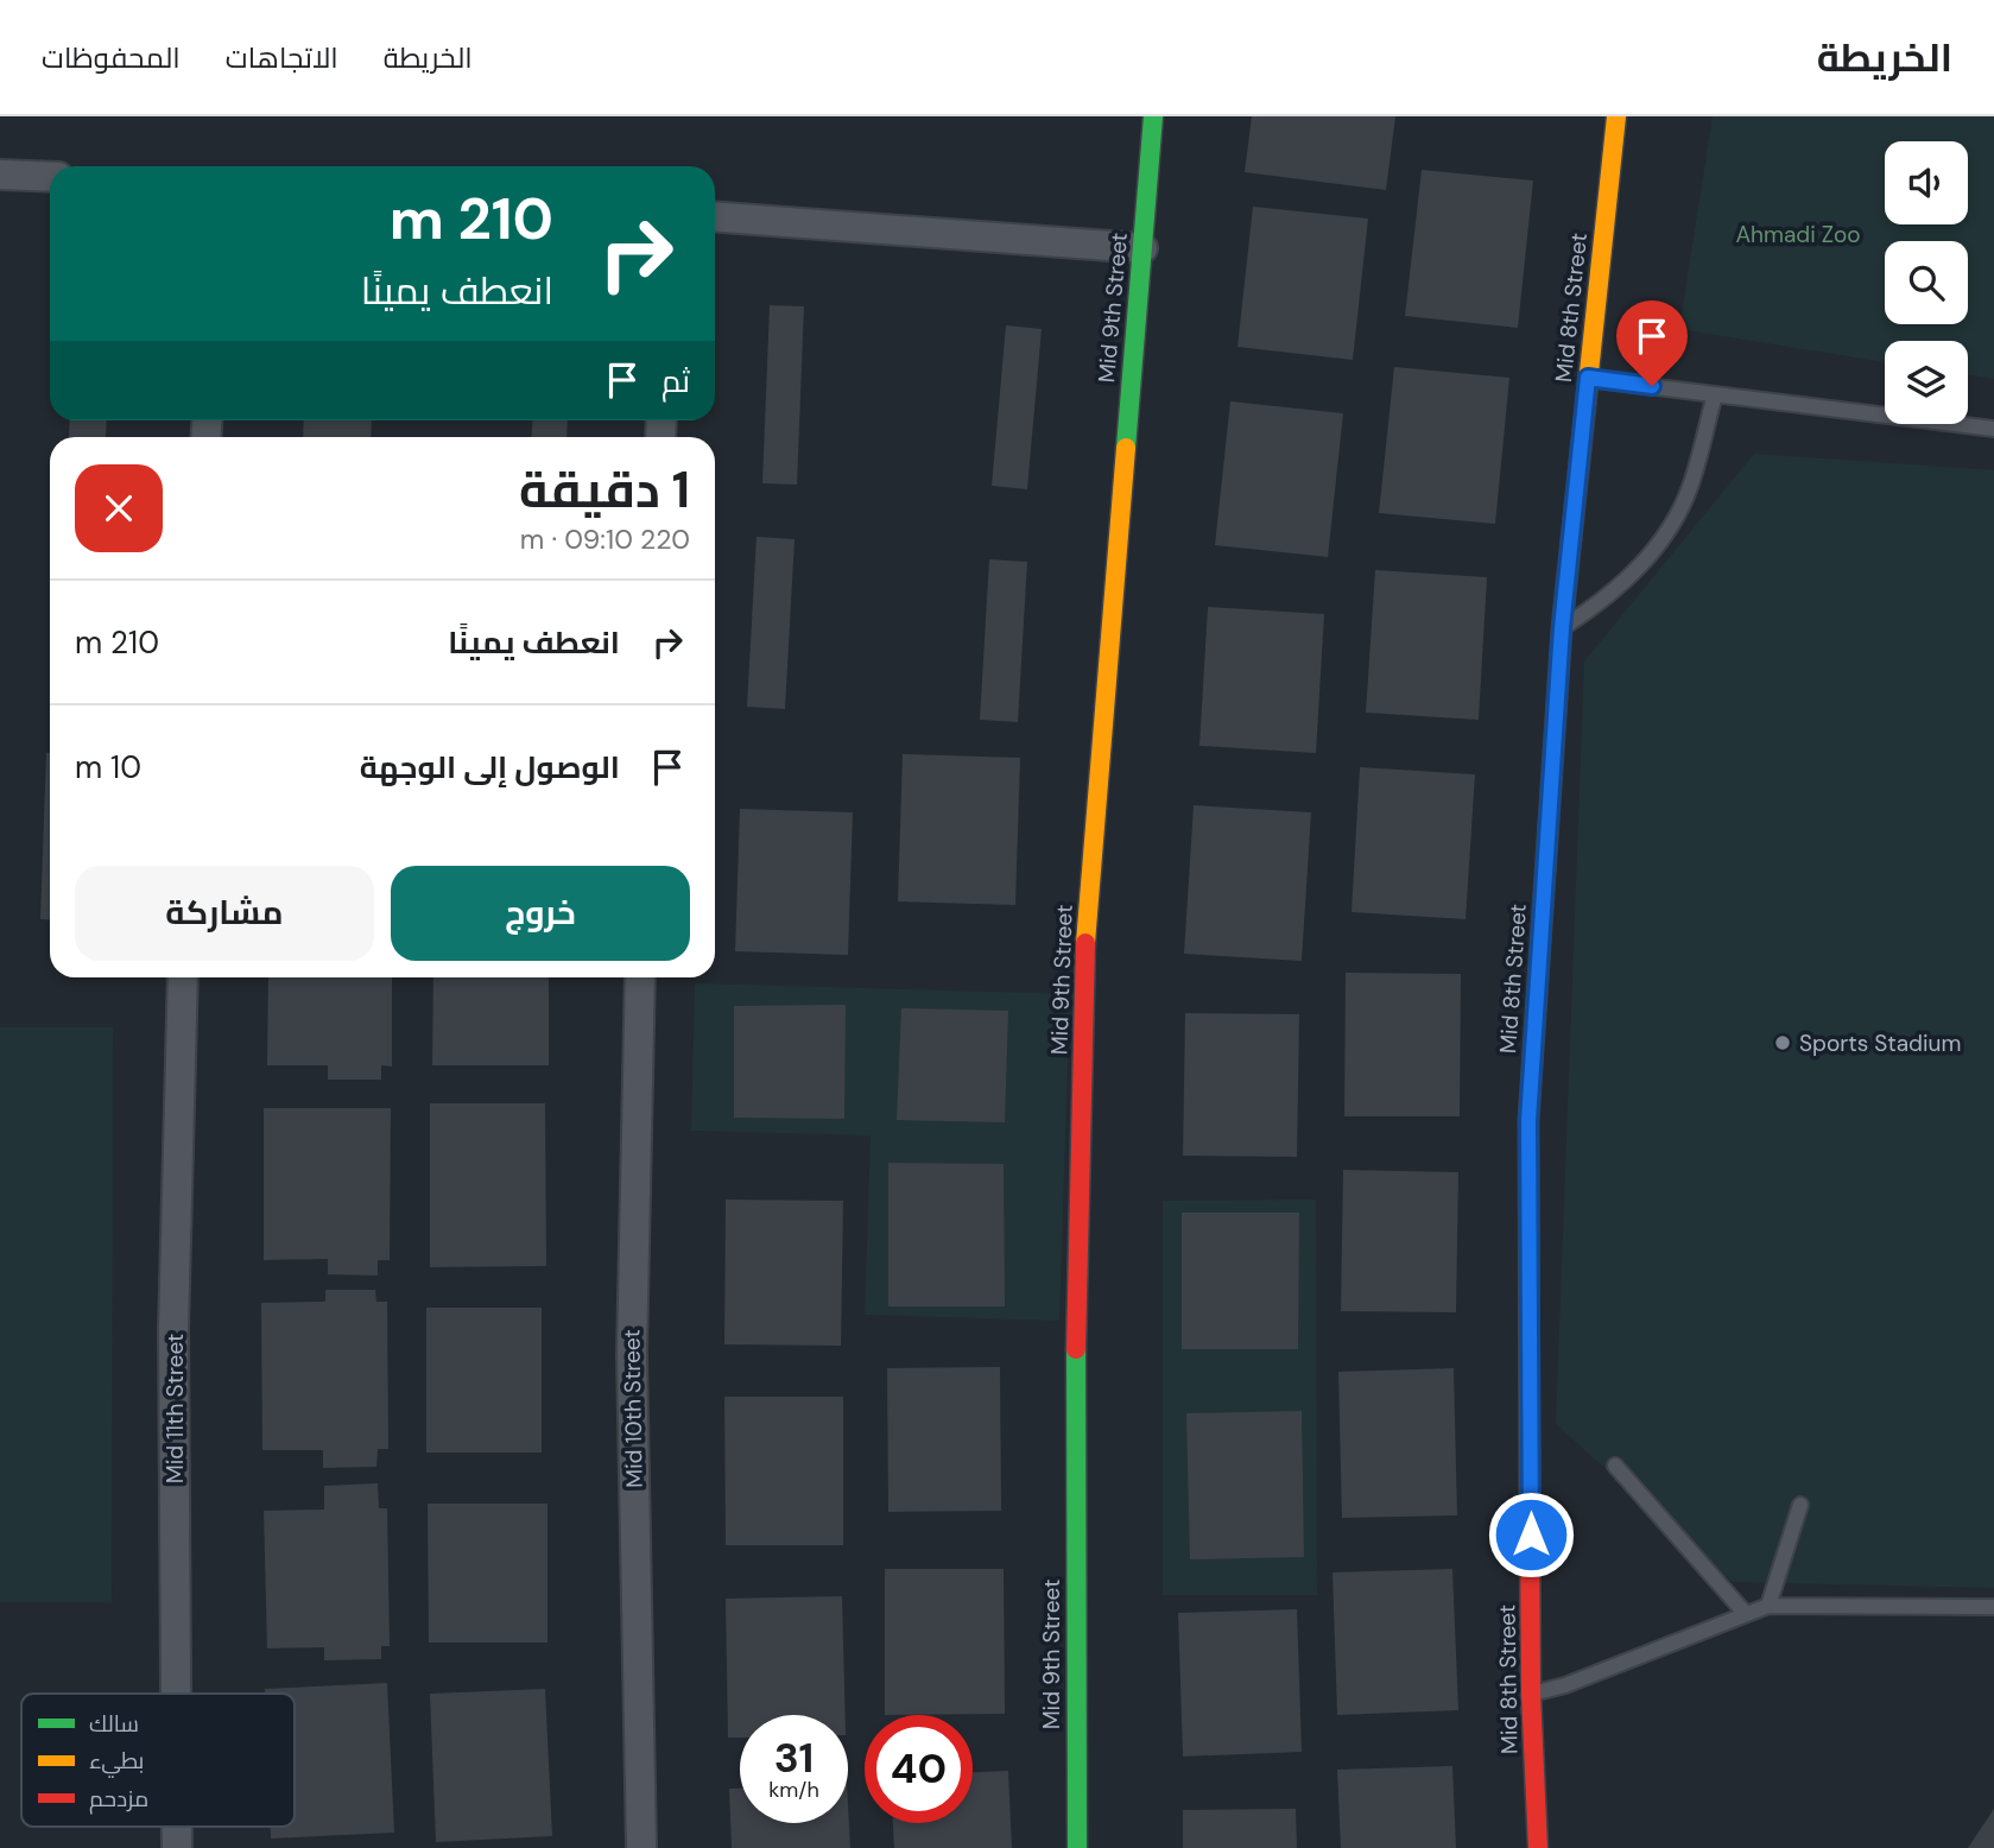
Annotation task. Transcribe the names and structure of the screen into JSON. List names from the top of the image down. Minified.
{"streets":{"street":["Mid 9th Street","Mid 8th Street","Mid 11th Street","Mid 10th Street"]},"parks":["Ahmadi Zoo"],"places":["Sports Stadium"],"legend":["سالك","بطيء","مزدحم"],"page":{"header":"الخريطة","nav":["الخريطة","الاتجاهات","المحفوظات"],"turn":["210 m","انعطف يمينًا"],"then":"ثم","heading":["1 دقيقة","220 m · 09:10"],"list":[{"name":"انعطف يمينًا","value":"210 m"},{"name":"الوصول إلى الوجهة","value":"10 m"}],"buttons":["خروج","مشاركة"],"speed":"31 km/h","limit":"40"}}
